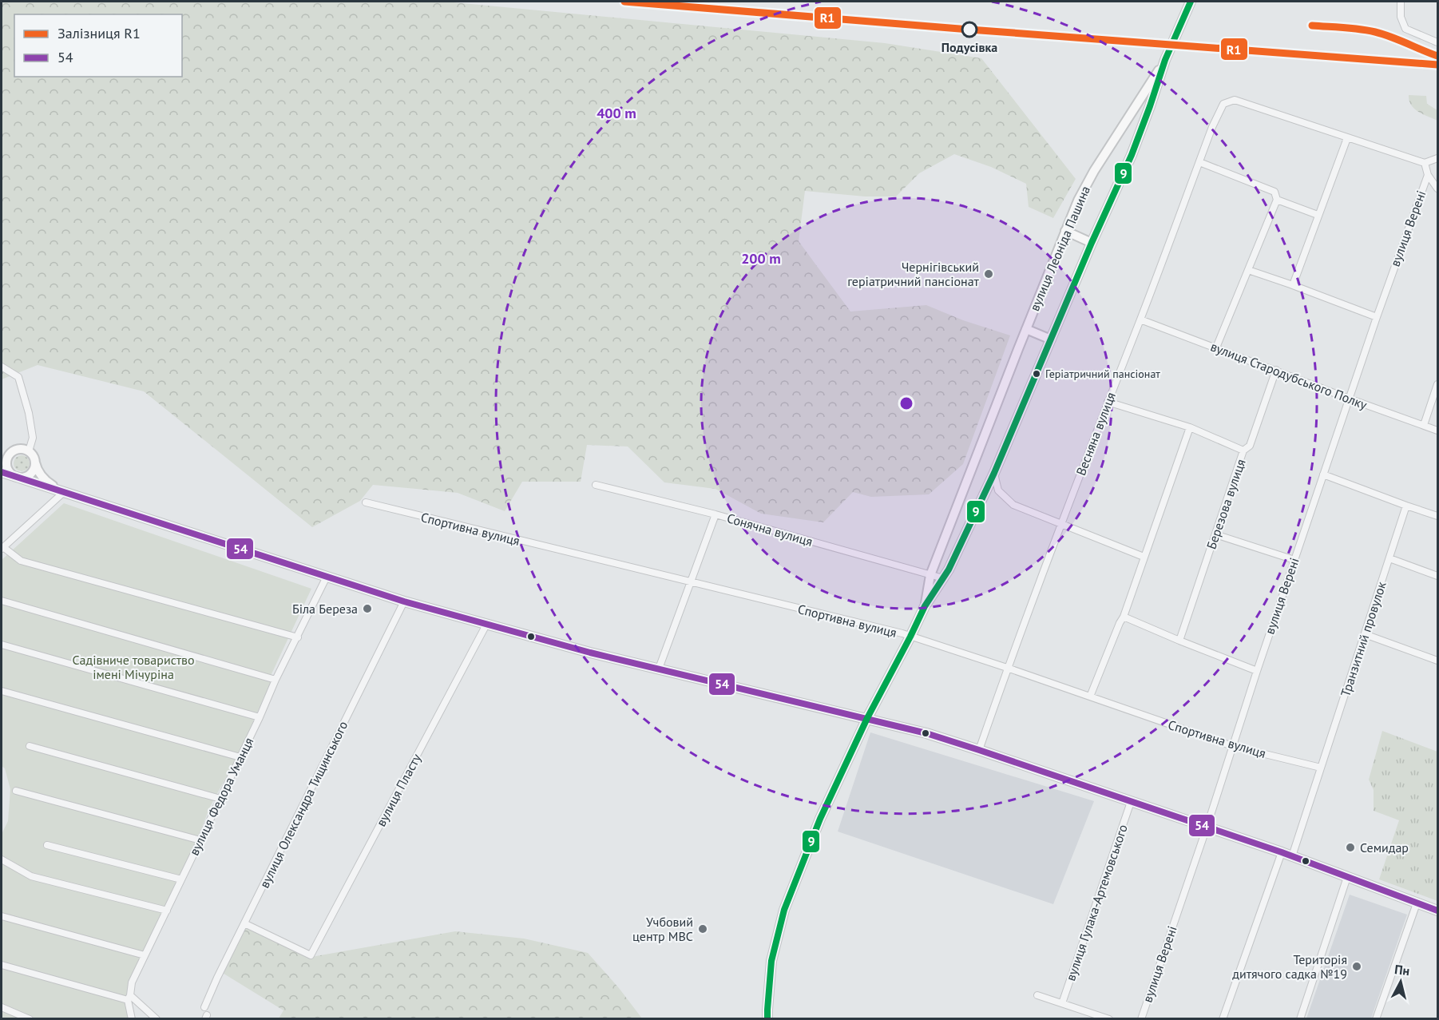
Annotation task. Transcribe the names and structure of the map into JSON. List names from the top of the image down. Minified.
{"streets":{"main road":["вулиця Леоніда Пашина"],"street":["вулиця Верені","вулиця Стародубського Полку","Весняна вулиця","Березова вулиця","Спортивна вулиця","Сонячна вулиця","Транзитний провулок","вулиця Пласту","вулиця Федора Уманця","вулиця Олександра Тищинського","вулиця Гулака-Артемовського"]},"crossings":[["вулиця Верені","вулиця Стародубського Полку"],["вулиця Верені","Спортивна вулиця"],["вулиця Леоніда Пашина","Сонячна вулиця"],["вулиця Стародубського Полку","Весняна вулиця"],["вулиця Стародубського Полку","Березова вулиця"],["Весняна вулиця","Спортивна вулиця"],["Спортивна вулиця","Транзитний провулок"],["вулиця Пласту","вулиця Олександра Тищинського"]],"parks":["Садівниче товариство імені Мічуріна"],"places":["Подусівка","Чернігівський геріатричний пансіонат","Геріатричний пансіонат","Біла Береза","Семидар","Учбовий центр МВС","Територія дитячого садка №19"],"lines":["rail line R1","transit line 9","transit line 54"],"legend":["Залізниця R1","54"],"north":"top","rings":["400 m","200 m"]}
